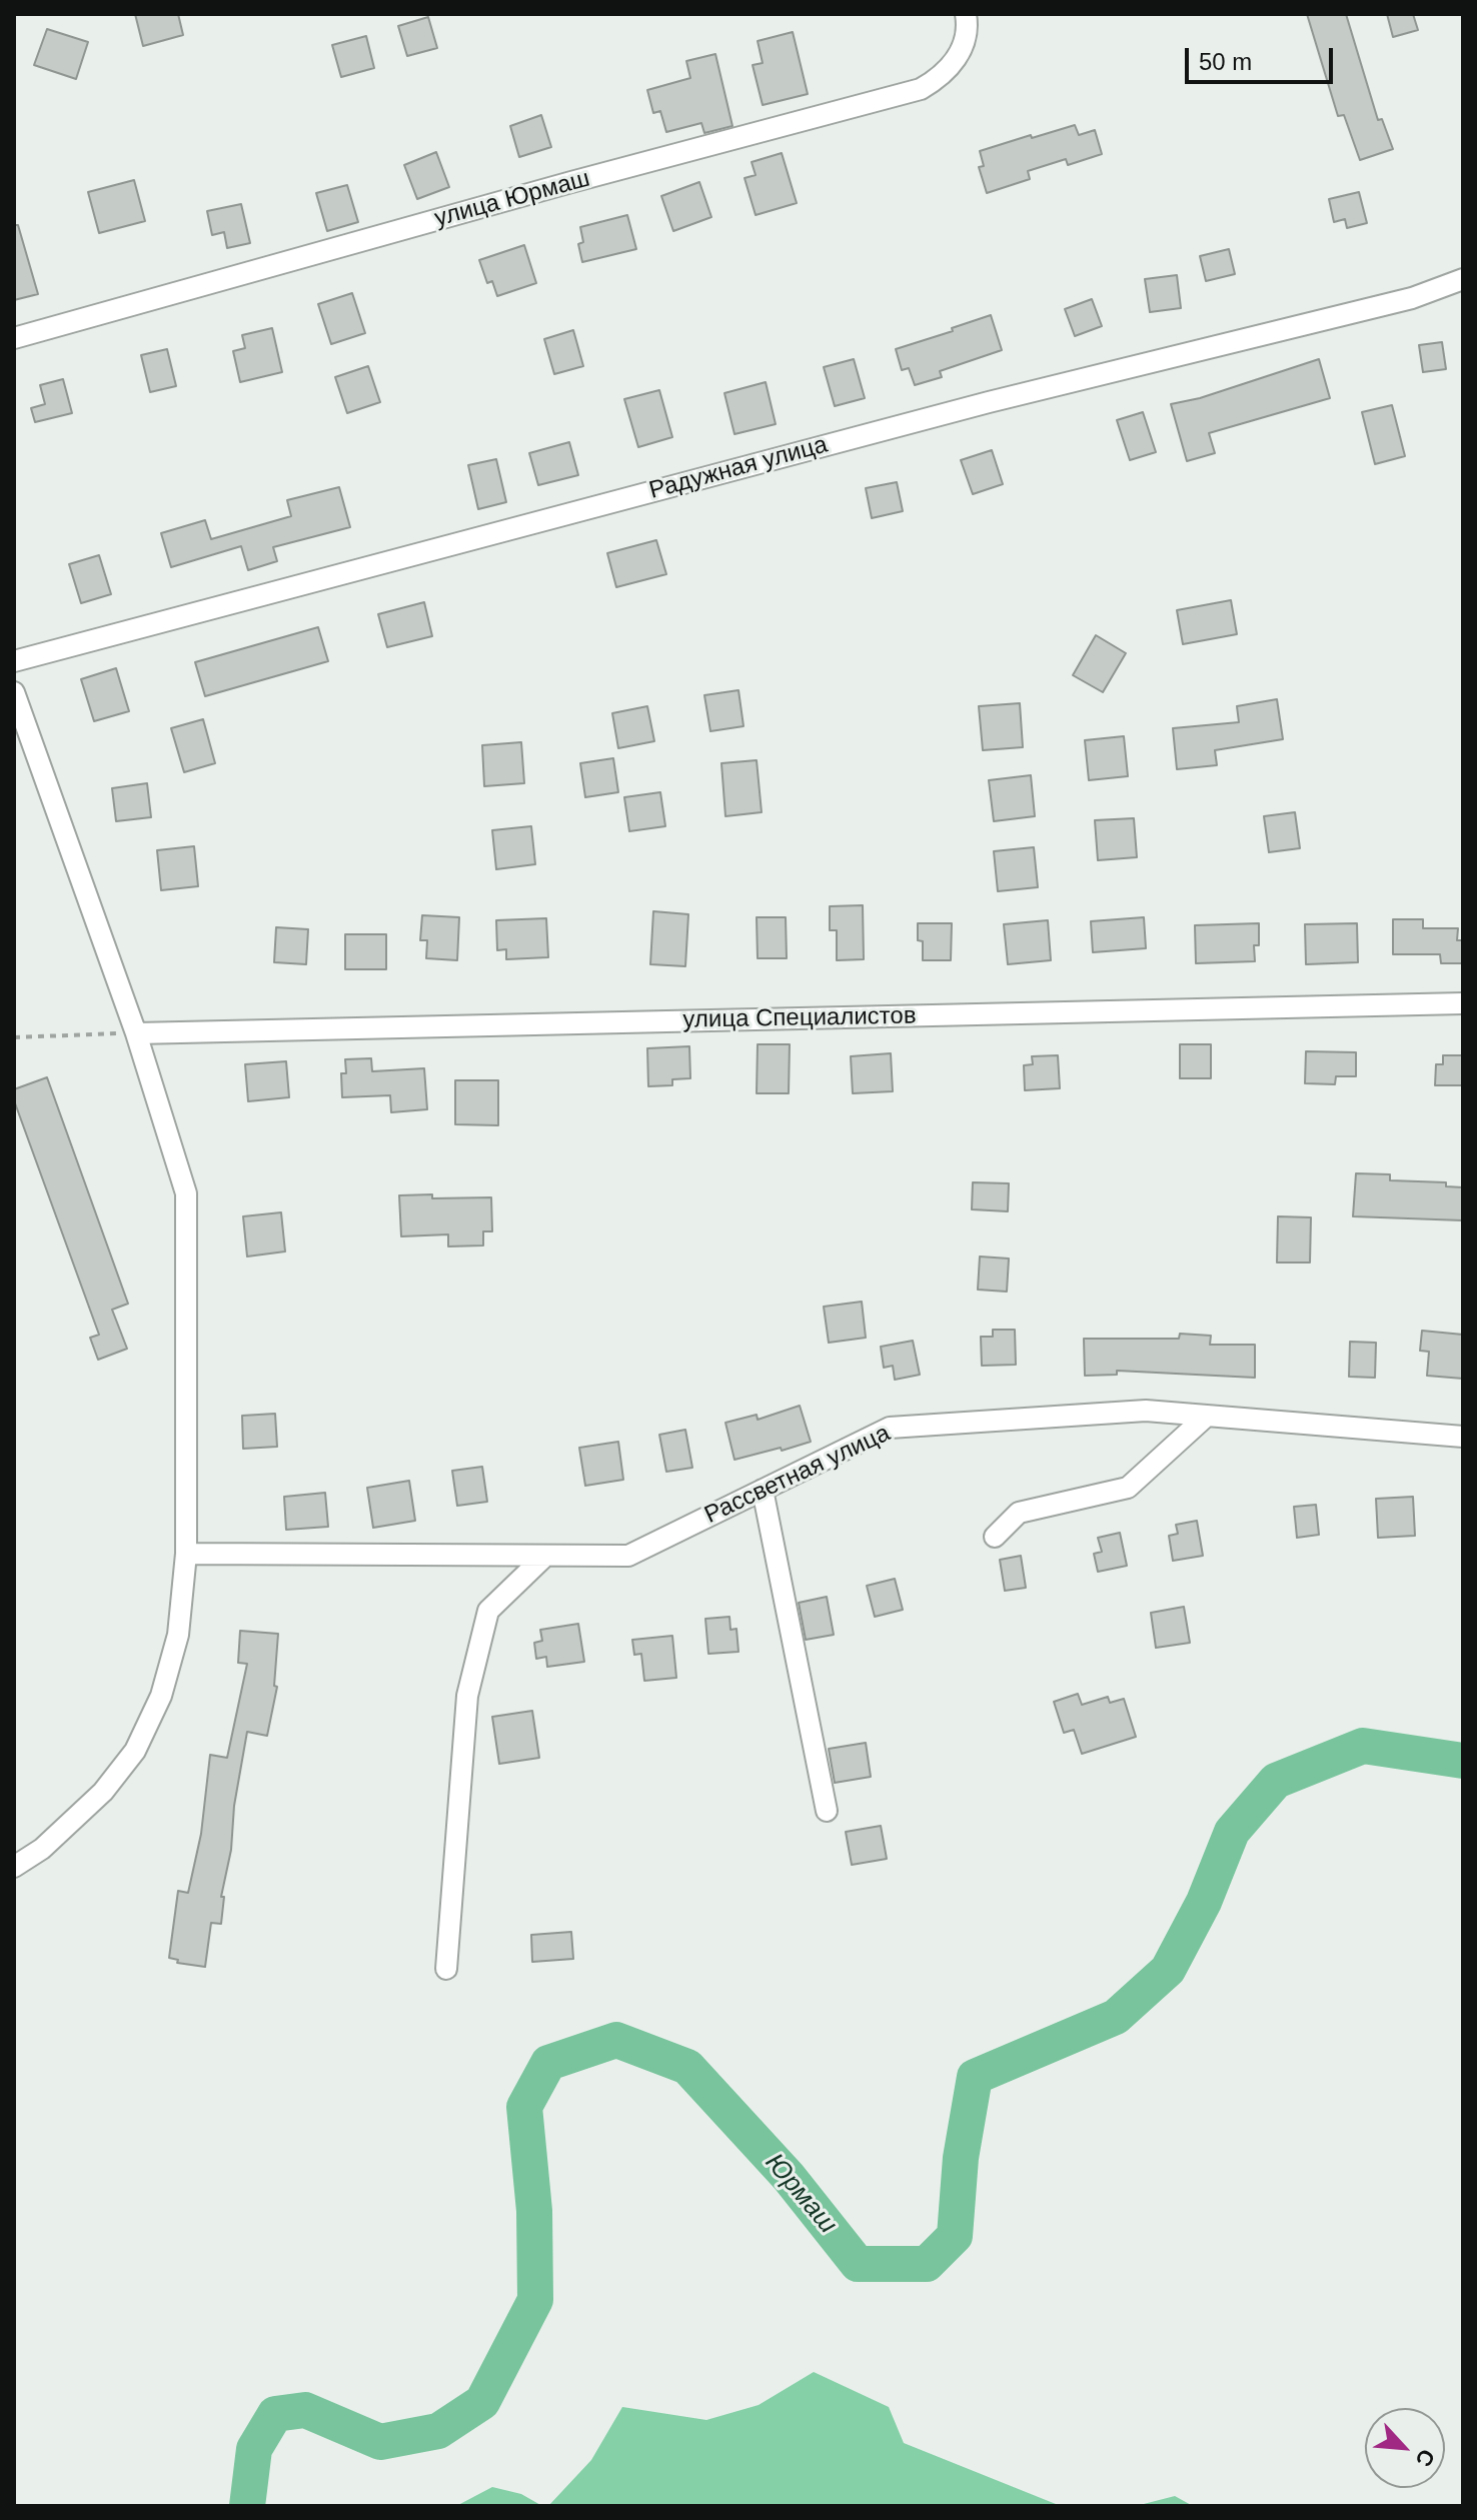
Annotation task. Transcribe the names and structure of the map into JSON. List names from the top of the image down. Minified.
{"streets":{"street":["улица Юрмаш","Радужная улица","улица Специалистов","Рассветная улица"]},"water":["Юрмаш"],"scale_bar":"50 m","north":"bottom right"}
